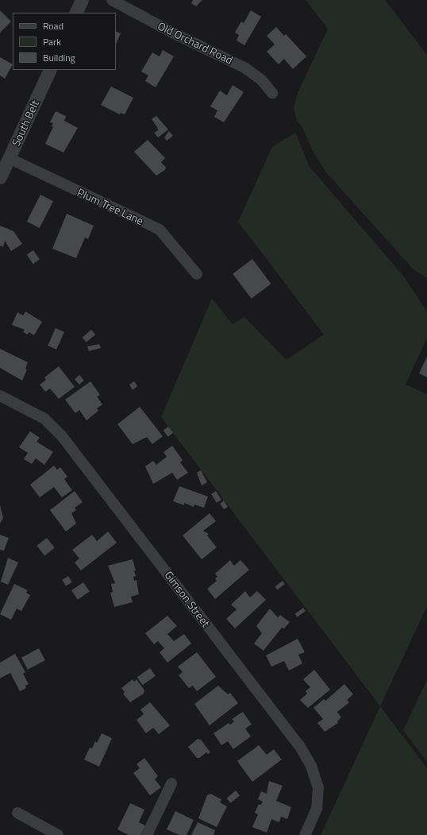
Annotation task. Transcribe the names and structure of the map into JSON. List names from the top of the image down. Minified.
{"streets":{"street":["Old Orchard Road","South Belt","Plum Tree Lane","Gimson Street"]},"crossings":[["South Belt","Plum Tree Lane"]],"legend":["Road","Park","Building"]}
